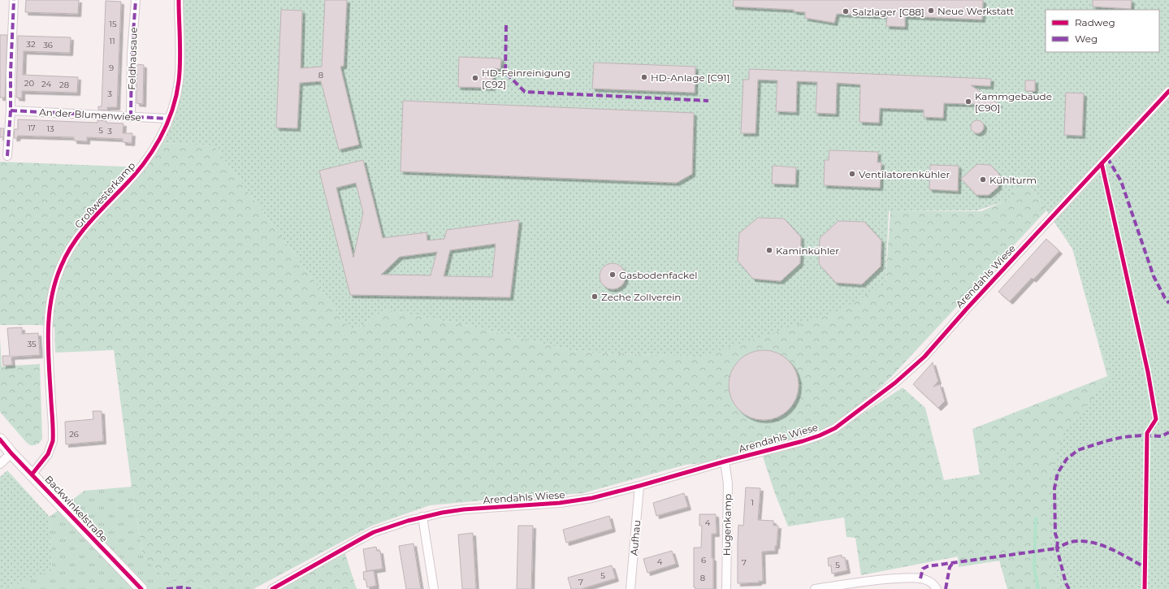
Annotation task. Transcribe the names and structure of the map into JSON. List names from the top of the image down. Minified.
{"streets":{"main road":["Backwinkelstraße"],"street":["Feldhausaue","An der Blumenwiese","Großwesterkamp","Arendahls Wiese","Hugenkamp","Aufhau"]},"crossings":[["Feldhausaue","An der Blumenwiese"],["An der Blumenwiese","Großwesterkamp"],["Großwesterkamp","Backwinkelstraße"],["Arendahls Wiese","Hugenkamp"],["Arendahls Wiese","Aufhau"]],"places":["Neue Werkstatt","Salzlager [C88]","HD-Anlage [C91]","HD-Feinreinigung [C92]","Kammgebäude [C90]","Ventilatorenkühler","Kühlturm","Kaminkühler","Gasbodenfackel","Zeche Zollverein"],"house_numbers":["15","11","32","36","9","8","20","24","28","3","17","13","5","3","35","26","1","4","6","4","7","5","5","8","7"],"legend":["Radweg","Weg"]}
